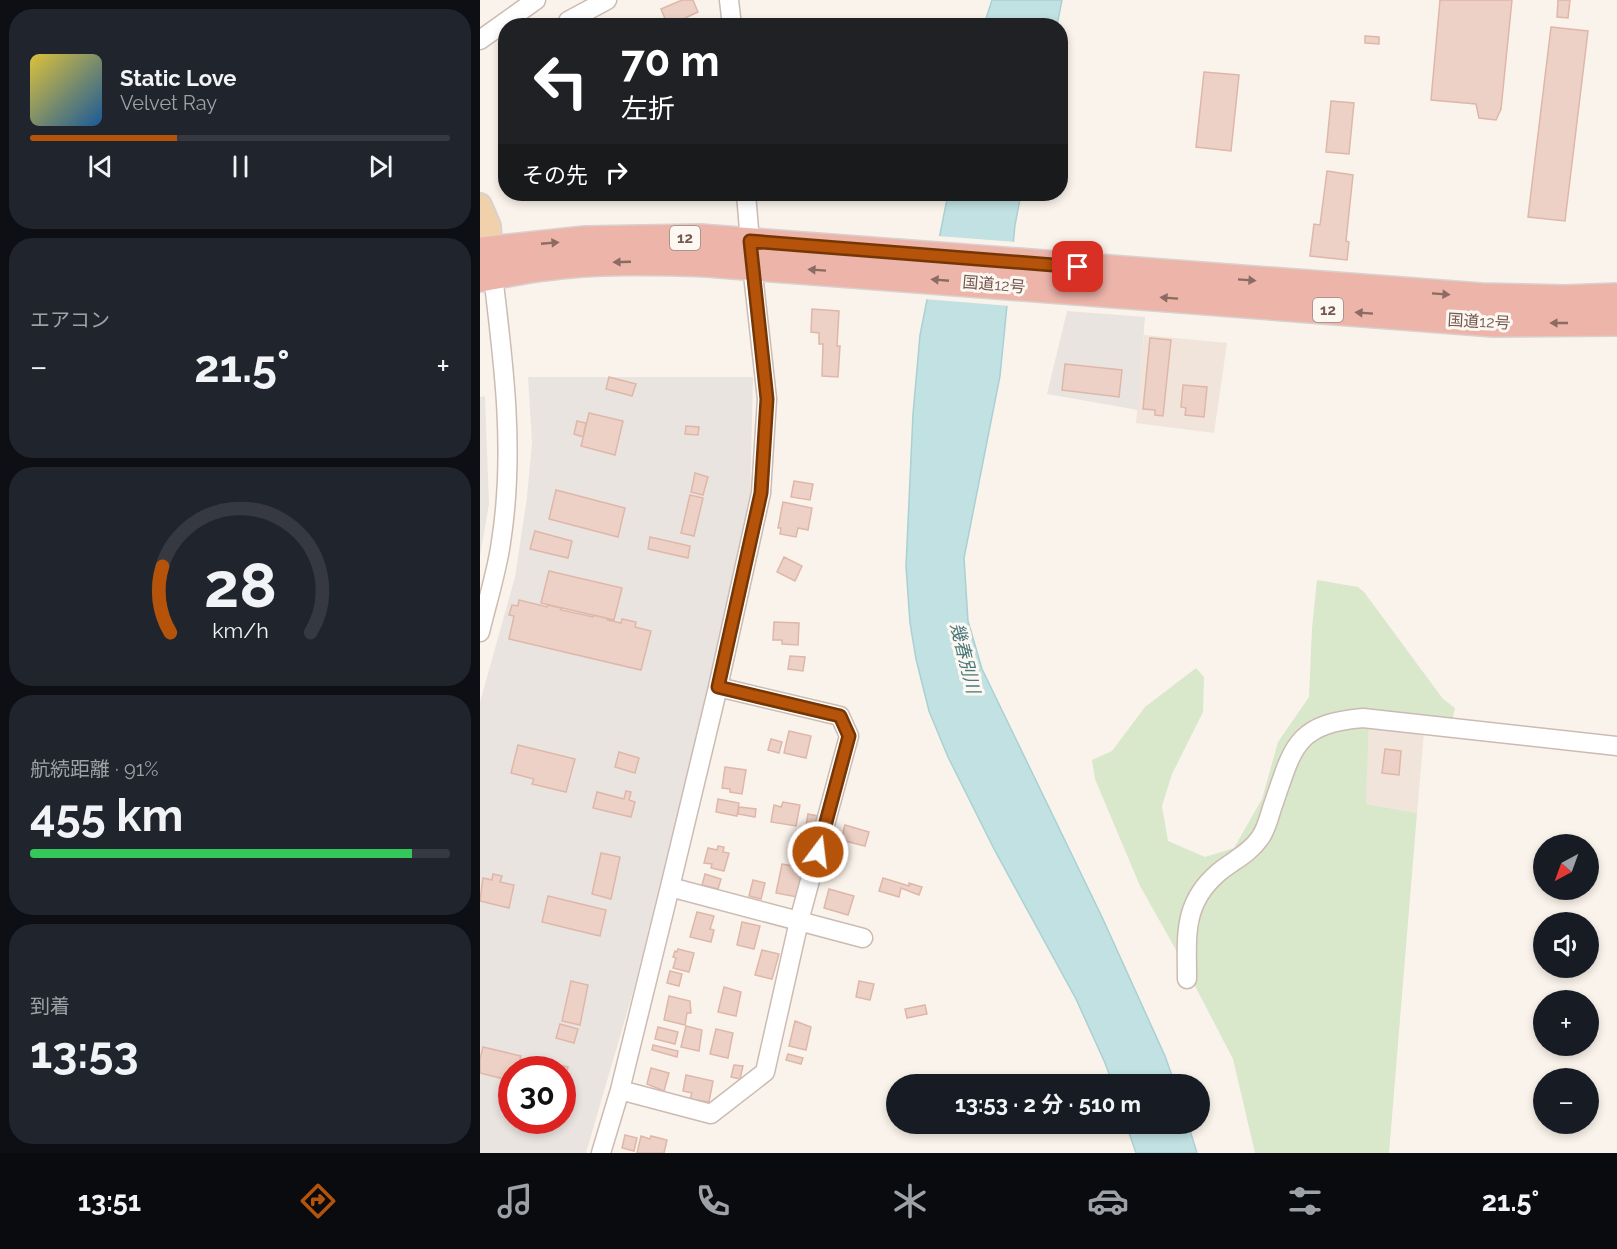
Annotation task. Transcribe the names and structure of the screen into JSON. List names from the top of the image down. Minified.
{"streets":{"highway":["12","国道12号"]},"water":["幾春別川"],"north":"bottom left","page":{"turn":["70 m","左折"],"song":["Static Love","Velvet Ray"],"then":"その先","tile":["エアコン",["航続距離 · 91%","455 km"],["到着","13:53"]],"heat":["−","21.5°","+"],"map_buttons":["+","−"],"limit":"30","trip":"13:53 · 2 分 · 510 m","tabs":["13:51","21.5°"],"gauge":["28","km/h"]}}
